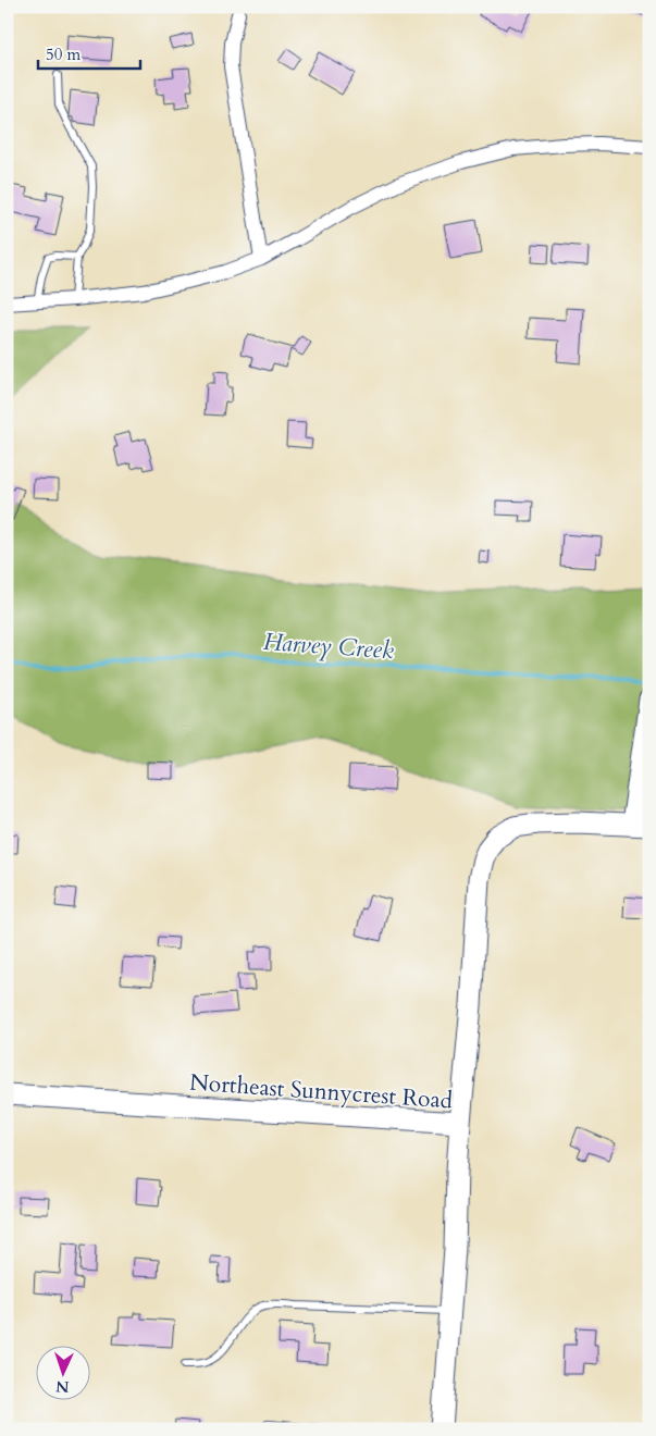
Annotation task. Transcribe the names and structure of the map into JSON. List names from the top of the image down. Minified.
{"streets":{"street":["Northeast Sunnycrest Road"]},"water":["Harvey Creek"],"scale_bar":"50 m","north":"bottom"}
